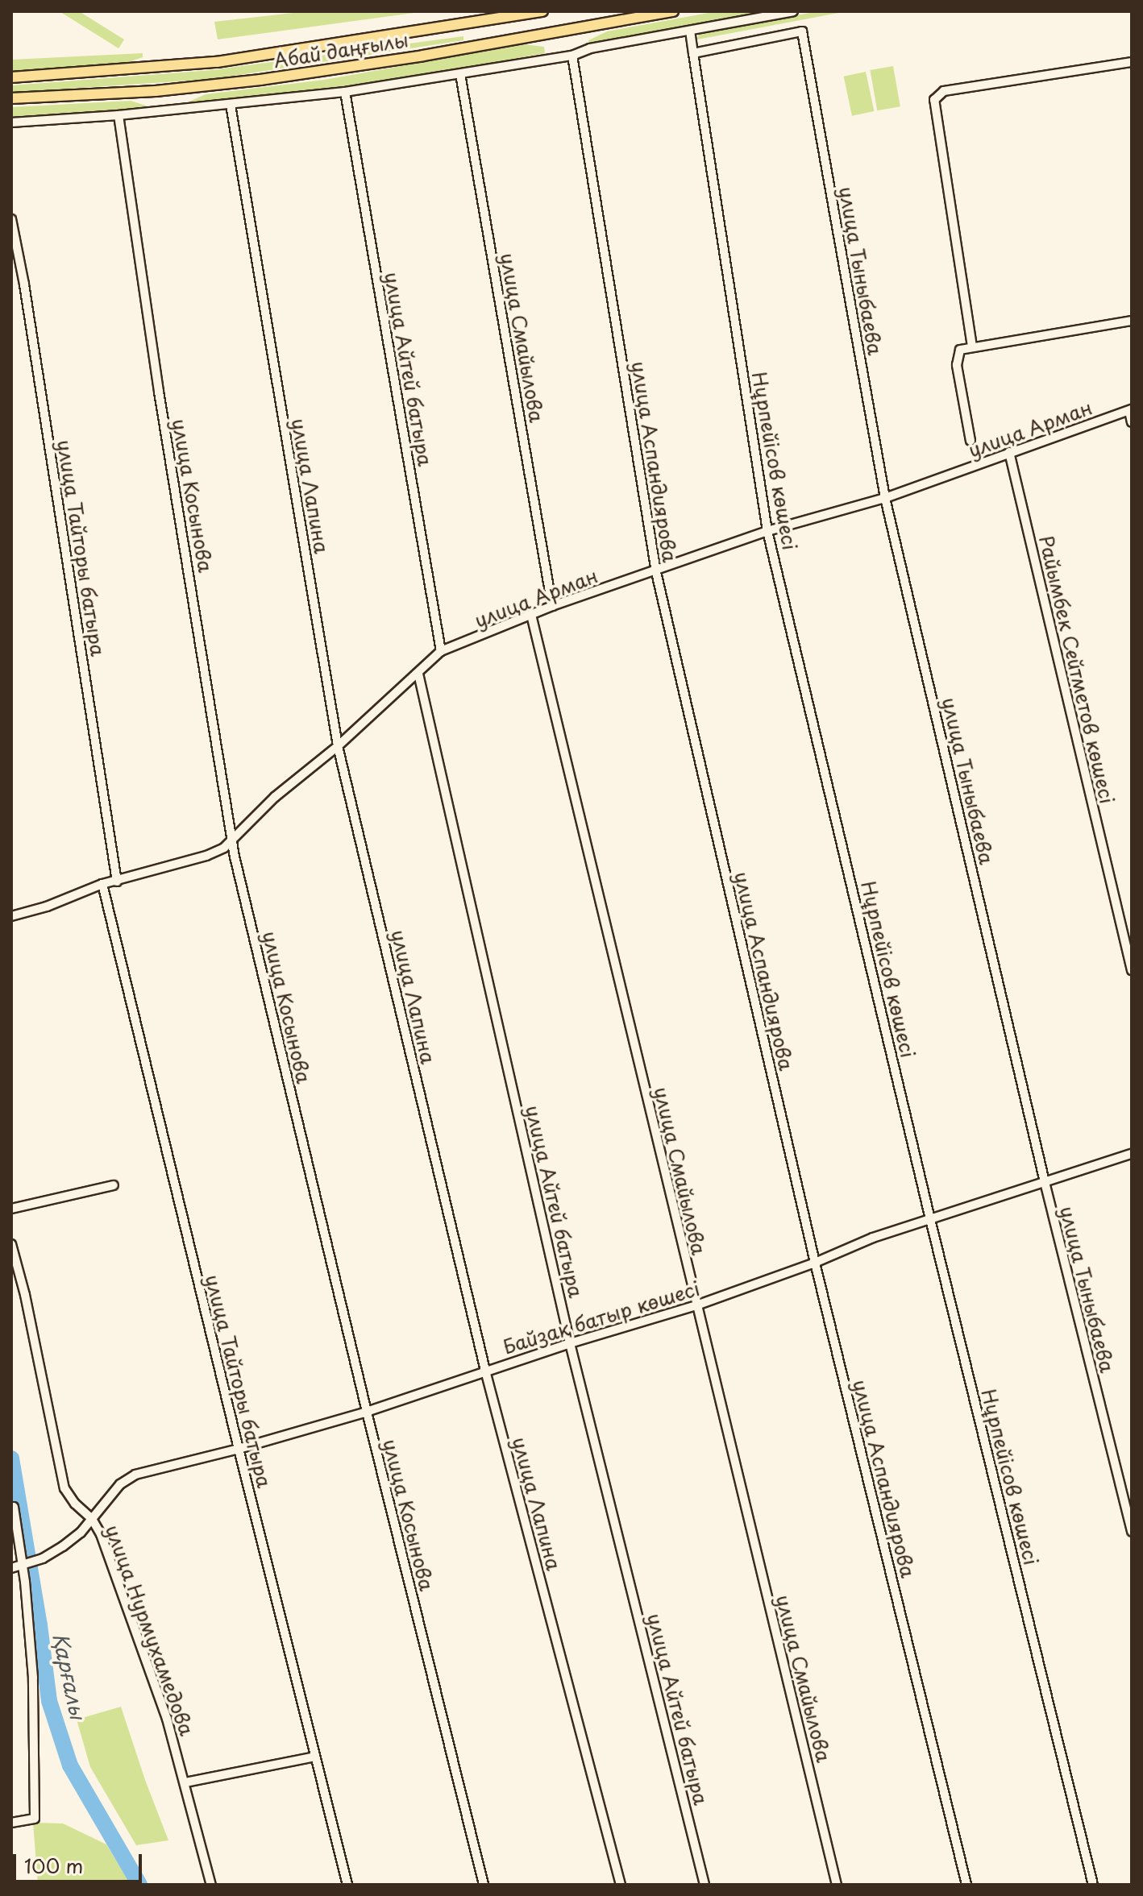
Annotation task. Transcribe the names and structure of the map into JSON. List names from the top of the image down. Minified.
{"streets":{"main road":["Абай даңғылы"],"street":["улица Тыныбаева","улица Смайылова","улица Айтей батыра","улица Арман","Нұрпейісов көшесі","улица Аспандиярова","улица Лапина","улица Косынова","улица Тайторы батыра","Райымбек Сейтметов көшесі","Байзақ батыр көшесі","улица Нурмухамедова"]},"crossings":[["улица Тыныбаева","улица Арман"],["улица Тыныбаева","Нұрпейісов көшесі"],["улица Тыныбаева","Байзақ батыр көшесі"],["улица Смайылова","улица Арман"],["улица Смайылова","Байзақ батыр көшесі"],["улица Айтей батыра","улица Арман"],["улица Айтей батыра","Байзақ батыр көшесі"],["улица Арман","Нұрпейісов көшесі"],["улица Арман","улица Аспандиярова"],["улица Арман","улица Лапина"],["улица Арман","улица Косынова"],["улица Арман","улица Тайторы батыра"],["улица Арман","Райымбек Сейтметов көшесі"],["Нұрпейісов көшесі","Байзақ батыр көшесі"],["улица Аспандиярова","Байзақ батыр көшесі"],["улица Лапина","Байзақ батыр көшесі"],["улица Косынова","Байзақ батыр көшесі"],["улица Тайторы батыра","Байзақ батыр көшесі"],["Байзақ батыр көшесі","улица Нурмухамедова"]],"water":["Қарғалы"],"scale_bar":"100 m"}
